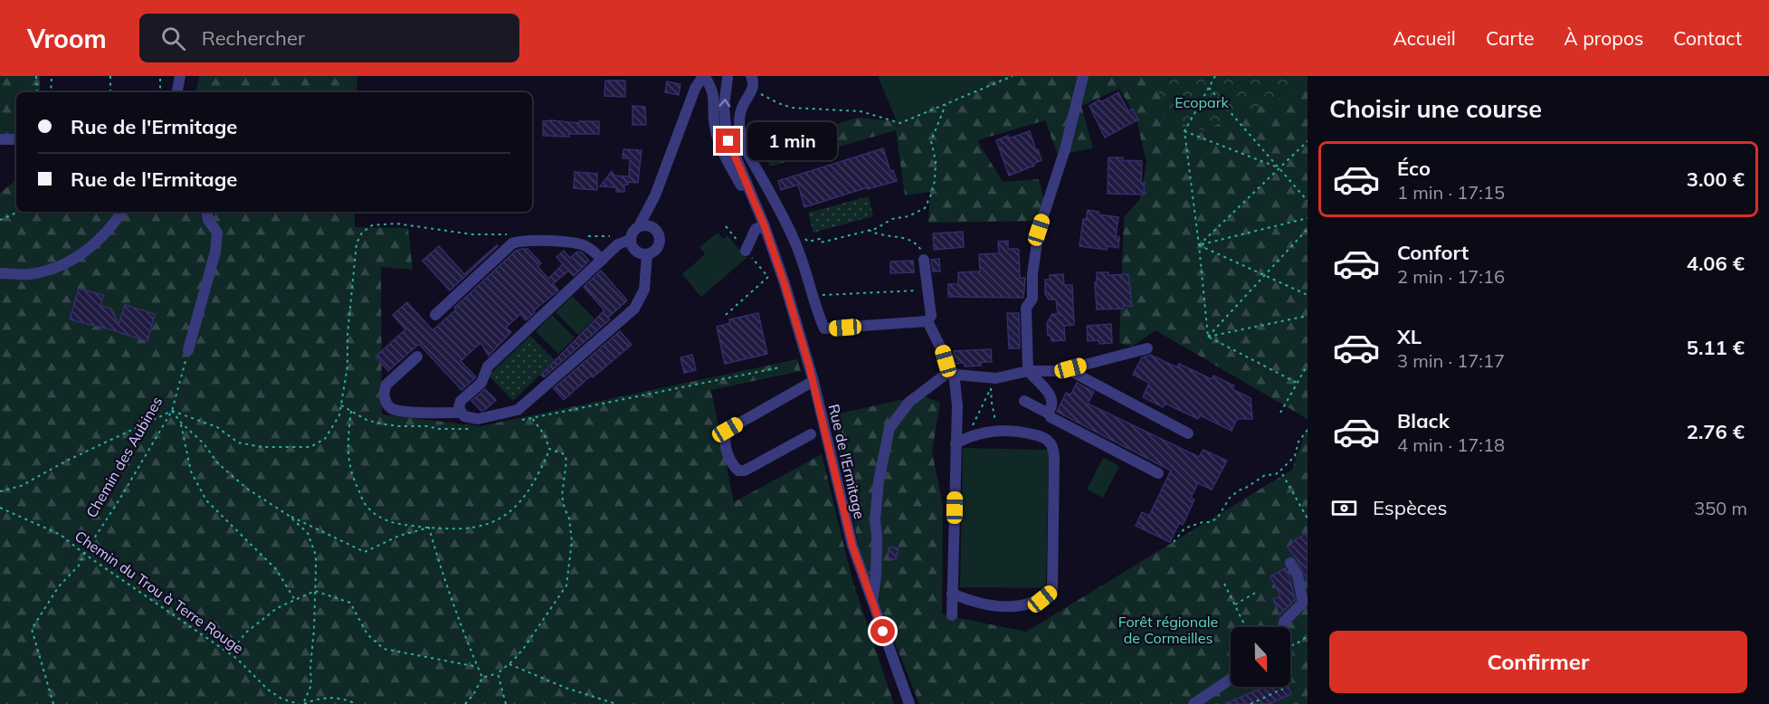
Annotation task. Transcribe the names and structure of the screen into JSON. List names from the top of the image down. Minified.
{"streets":{"street":["Rue de l'Ermitage"],"path":["Chemin des Aubines","Chemin du Trou à Terre Rouge"]},"crossings":[["Chemin des Aubines","Chemin du Trou à Terre Rouge"]],"parks":["Ecopark","Forêt régionale de Cormeilles"],"north":"bottom","page":{"header":"Vroom","search":"Rechercher","nav":["Accueil","Carte","À propos","Contact"],"heading":"Choisir une course","banner":["Rue de l'Ermitage","Rue de l'Ermitage"],"bubble":"1 min","list":[{"name":"Éco","note":"1 min · 17:15","value":"3.00 €"},{"name":"Confort","note":"2 min · 17:16","value":"4.06 €"},{"name":"XL","note":"3 min · 17:17","value":"5.11 €"},{"name":"Black","note":"4 min · 17:18","value":"2.76 €"}],"pay":["Espèces","350 m"],"buttons":"Confirmer"}}
